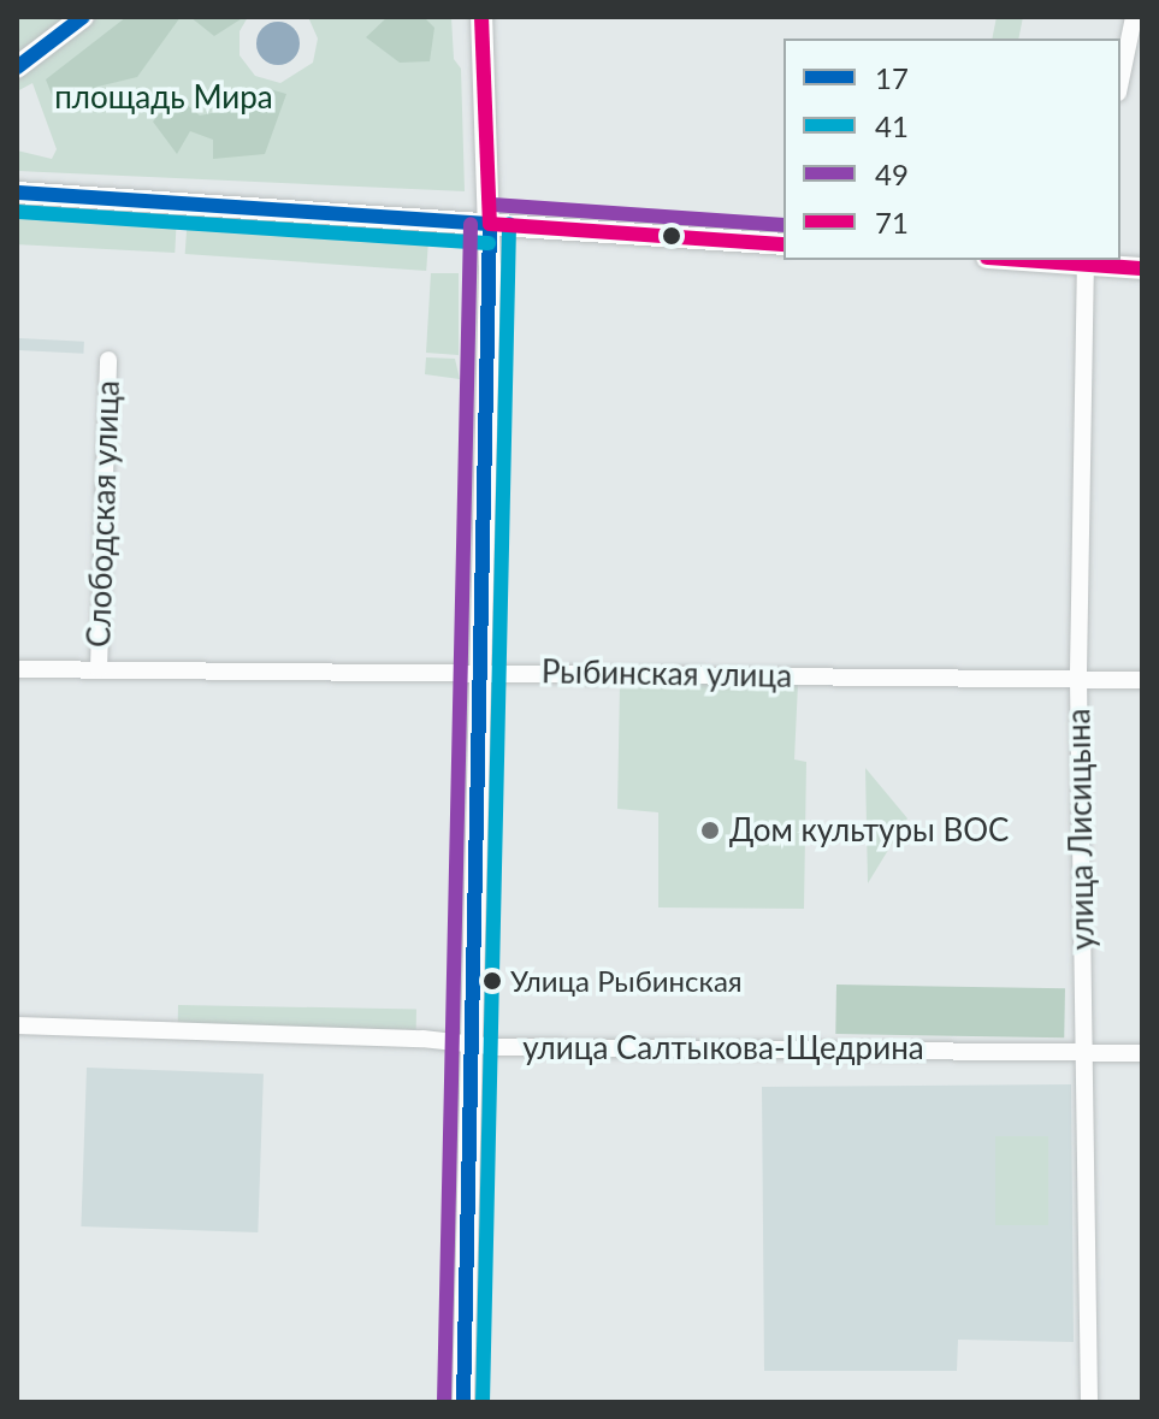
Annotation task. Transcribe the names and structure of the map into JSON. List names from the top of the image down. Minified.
{"streets":{"street":["Слободская улица","Рыбинская улица","улица Лисицына","улица Салтыкова-Щедрина"]},"crossings":[["Слободская улица","Рыбинская улица"],["Рыбинская улица","улица Лисицына"],["улица Лисицына","улица Салтыкова-Щедрина"]],"parks":["площадь Мира"],"places":["Дом культуры ВОС","Улица Рыбинская"],"lines":["transit line 17","transit line 71","transit line 49","transit line 41"],"legend":["17","41","49","71"]}
